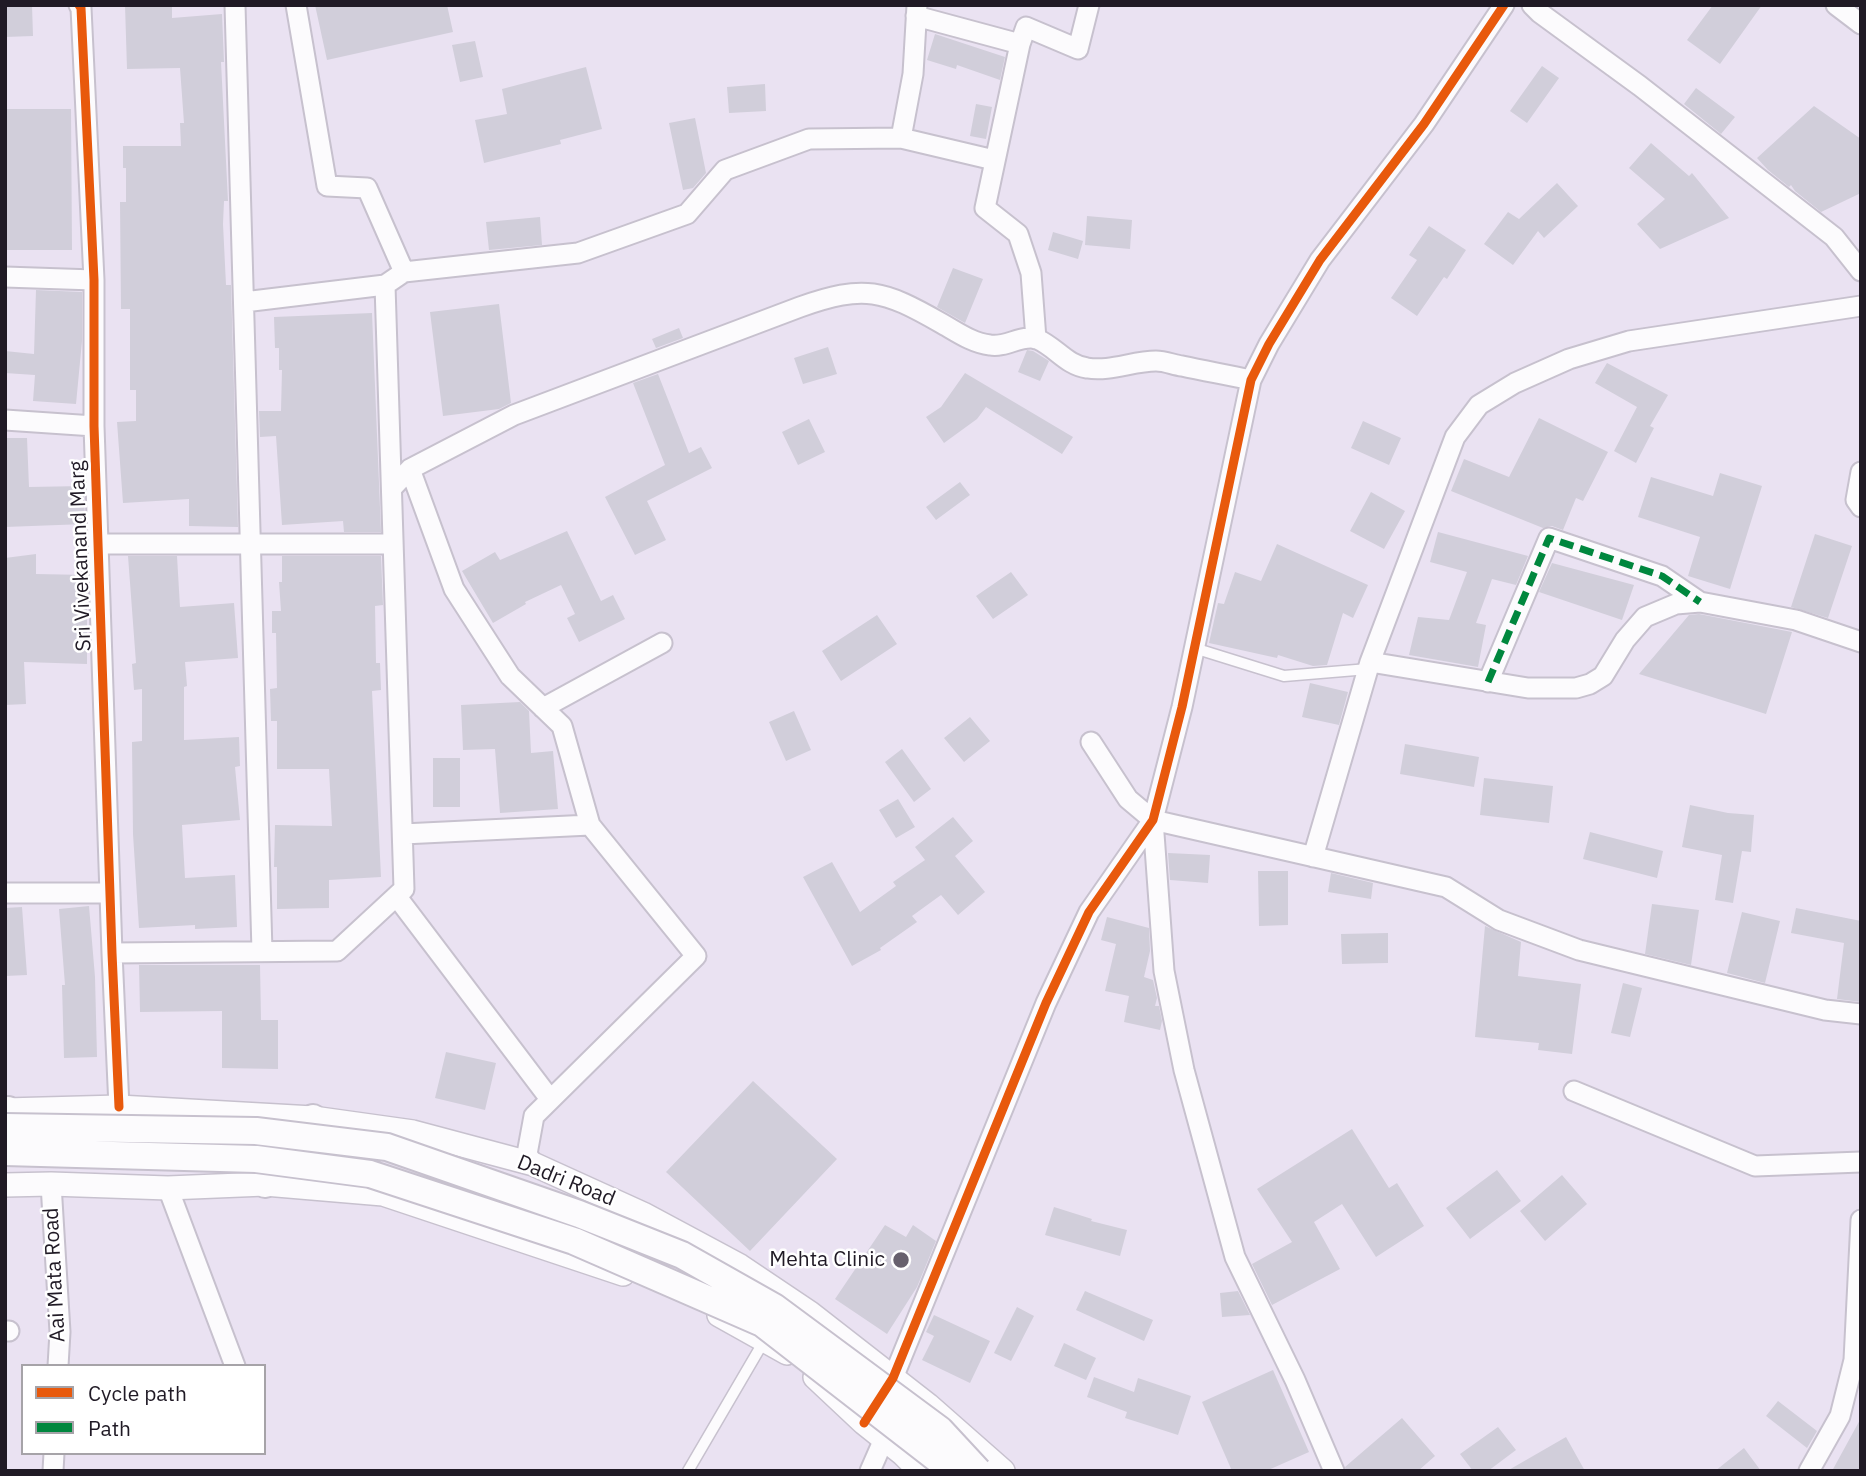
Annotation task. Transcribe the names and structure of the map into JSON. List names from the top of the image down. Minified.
{"streets":{"street":["Sri Vivekanand Marg","Dadri Road","Aai Mata Road"]},"crossings":[["Sri Vivekanand Marg","Dadri Road"]],"places":["Mehta Clinic"],"legend":["Cycle path","Path"]}
